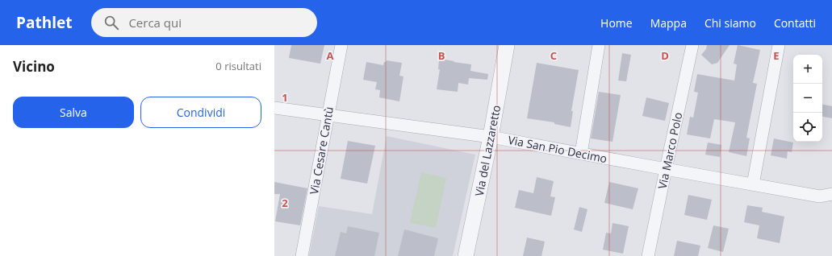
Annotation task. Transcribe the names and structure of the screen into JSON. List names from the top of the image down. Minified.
{"streets":{"street":["Via San Pio Decimo","Via Cesare Cantù","Via del Lazzaretto","Via Marco Polo"]},"crossings":[["Via San Pio Decimo","Via Cesare Cantù"],["Via San Pio Decimo","Via del Lazzaretto"],["Via San Pio Decimo","Via Marco Polo"]],"page":{"header":"Pathlet","search":"Cerca qui","nav":["Home","Mappa","Chi siamo","Contatti"],"heading":["Vicino","0 risultati"],"map_buttons":["+","−"],"buttons":["Salva","Condividi"]},"grid":{"columns":["A","B","C","D","E"],"rows":["1","2"]}}
